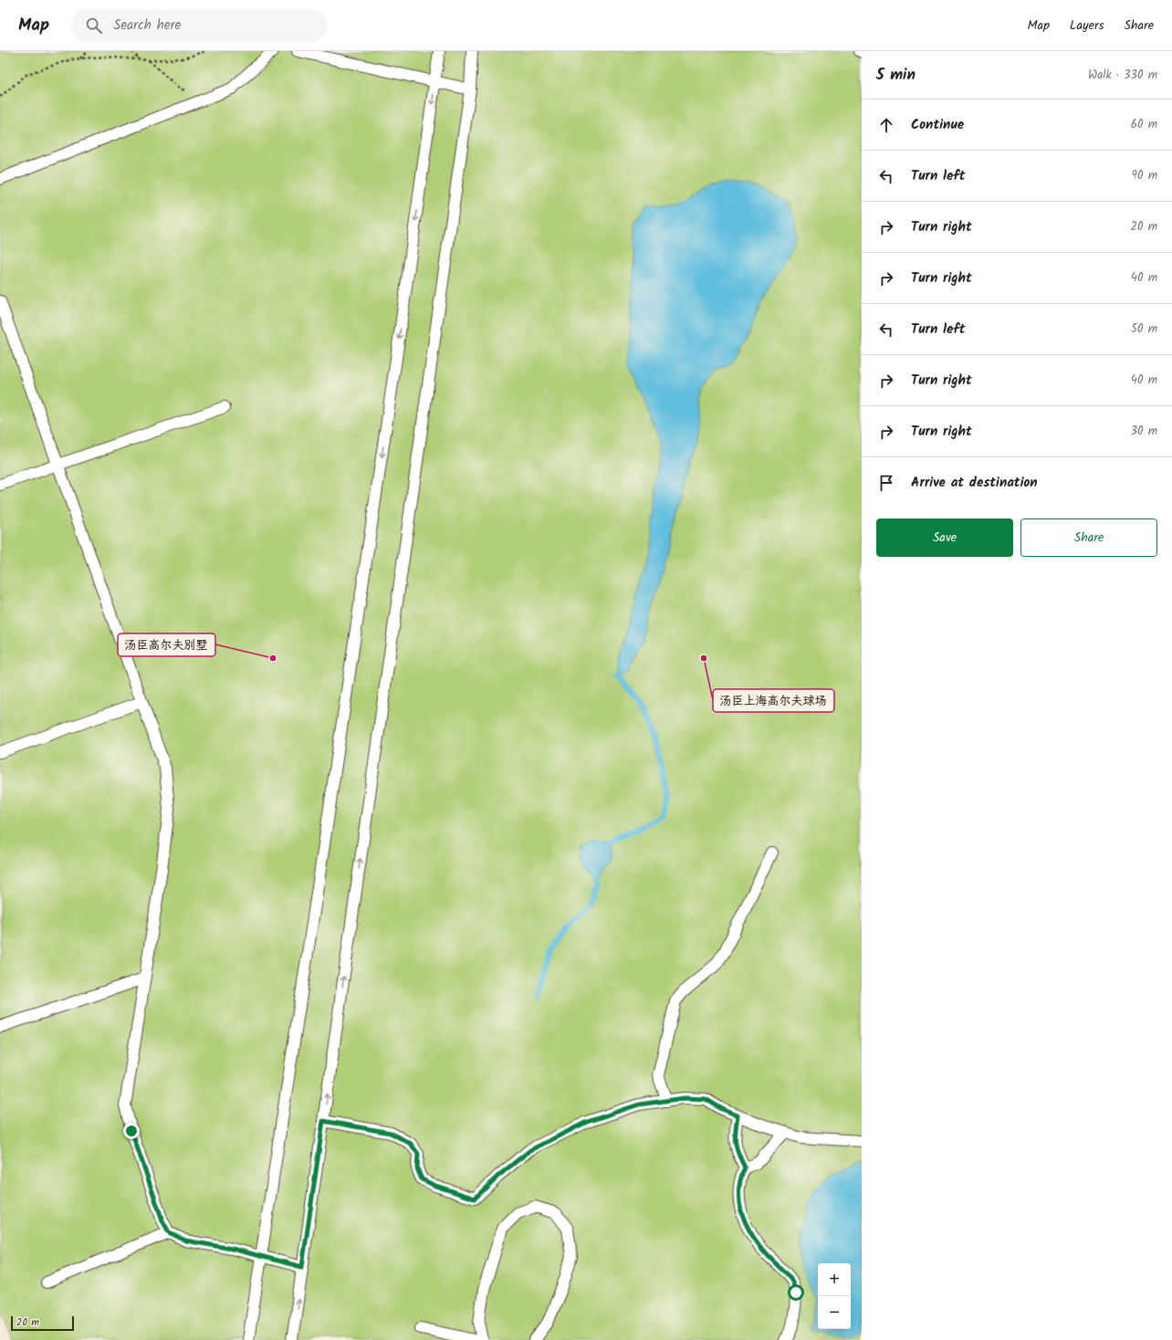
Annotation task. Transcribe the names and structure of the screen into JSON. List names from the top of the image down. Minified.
{"places":["汤臣高尔夫别墅","汤臣上海高尔夫球场"],"scale_bar":"20 m","page":{"header":"Map","search":"Search here","nav":["Map","Layers","Share"],"heading":["5 min","Walk · 330 m"],"list":[["Continue","60 m"],["Turn left","90 m"],["Turn right","20 m"],["Turn right","40 m"],["Turn left","50 m"],["Turn right","40 m"],["Turn right","30 m"],"Arrive at destination"],"buttons":["Save","Share"],"map_buttons":["+","−"],"scale":"20 m"}}
